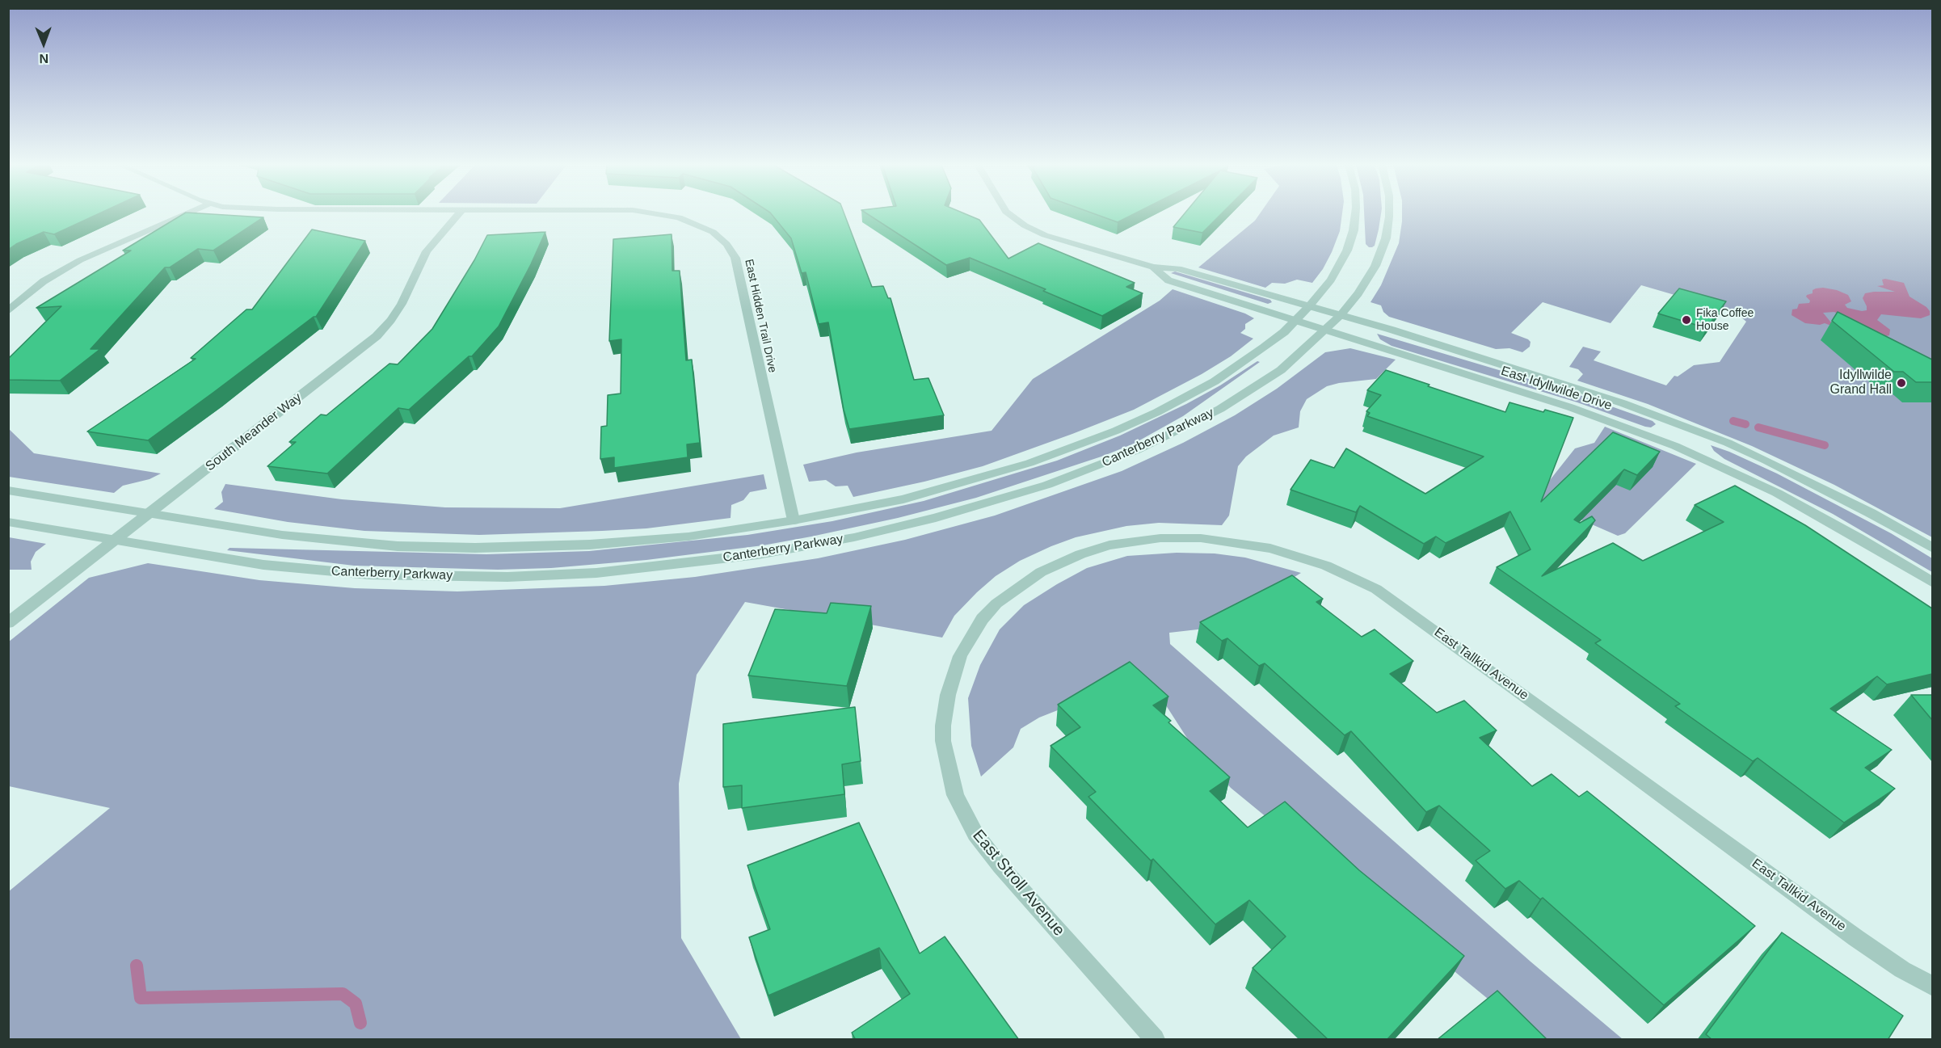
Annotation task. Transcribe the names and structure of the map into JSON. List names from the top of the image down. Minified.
{"streets":{"street":["East Hidden Trail Drive","East Idyllwilde Drive","South Meander Way","Canterberry Parkway","East Tallkid Avenue","East Stroll Avenue"]},"crossings":[["East Hidden Trail Drive","Canterberry Parkway"],["East Idyllwilde Drive","Canterberry Parkway"],["South Meander Way","Canterberry Parkway"],["East Tallkid Avenue","East Stroll Avenue"]],"places":["Fika Coffee House","Idyllwilde Grand Hall"],"north":"bottom"}
